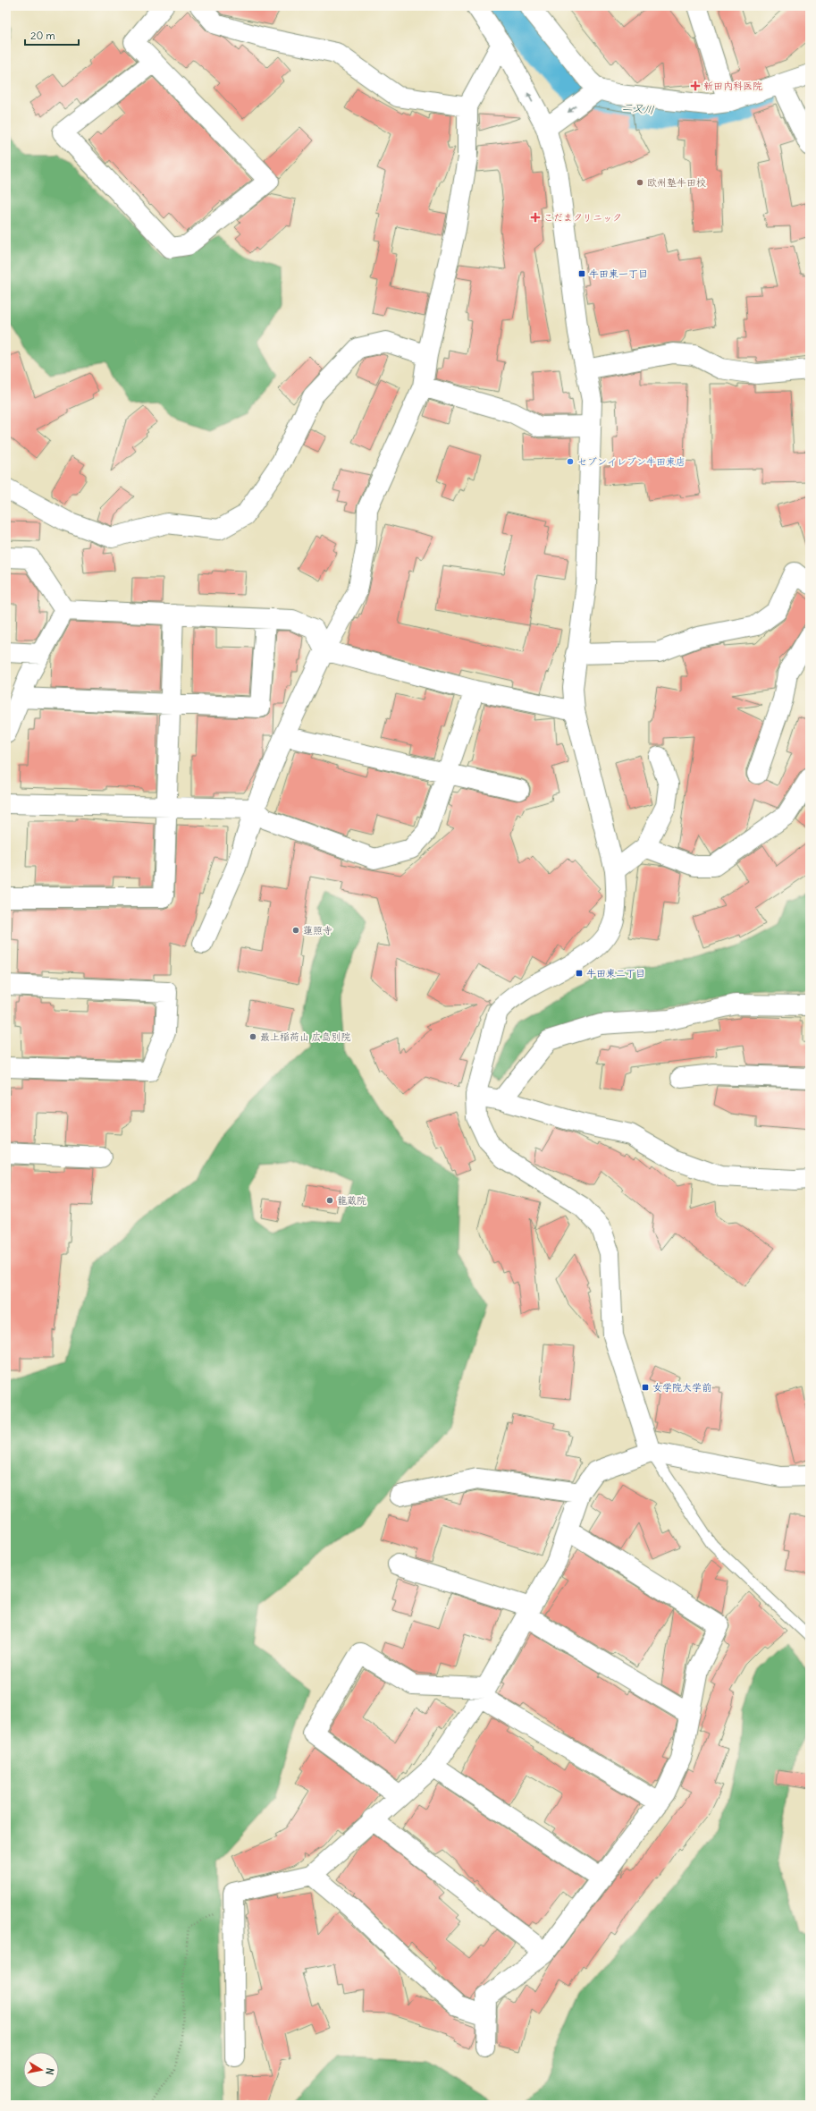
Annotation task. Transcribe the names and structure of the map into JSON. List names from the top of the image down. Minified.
{"water":["二又川"],"places":{"health":["新田内科医院","こだまクリニック"],"other":["欧州塾牛田校","セブンイレブン牛田東店","蓮照寺","最上稲荷山 広島別院","龍蔵院"],"transit":["牛田東一丁目","牛田東二丁目","女学院大学前"]},"scale_bar":"20 m","north":"right"}
